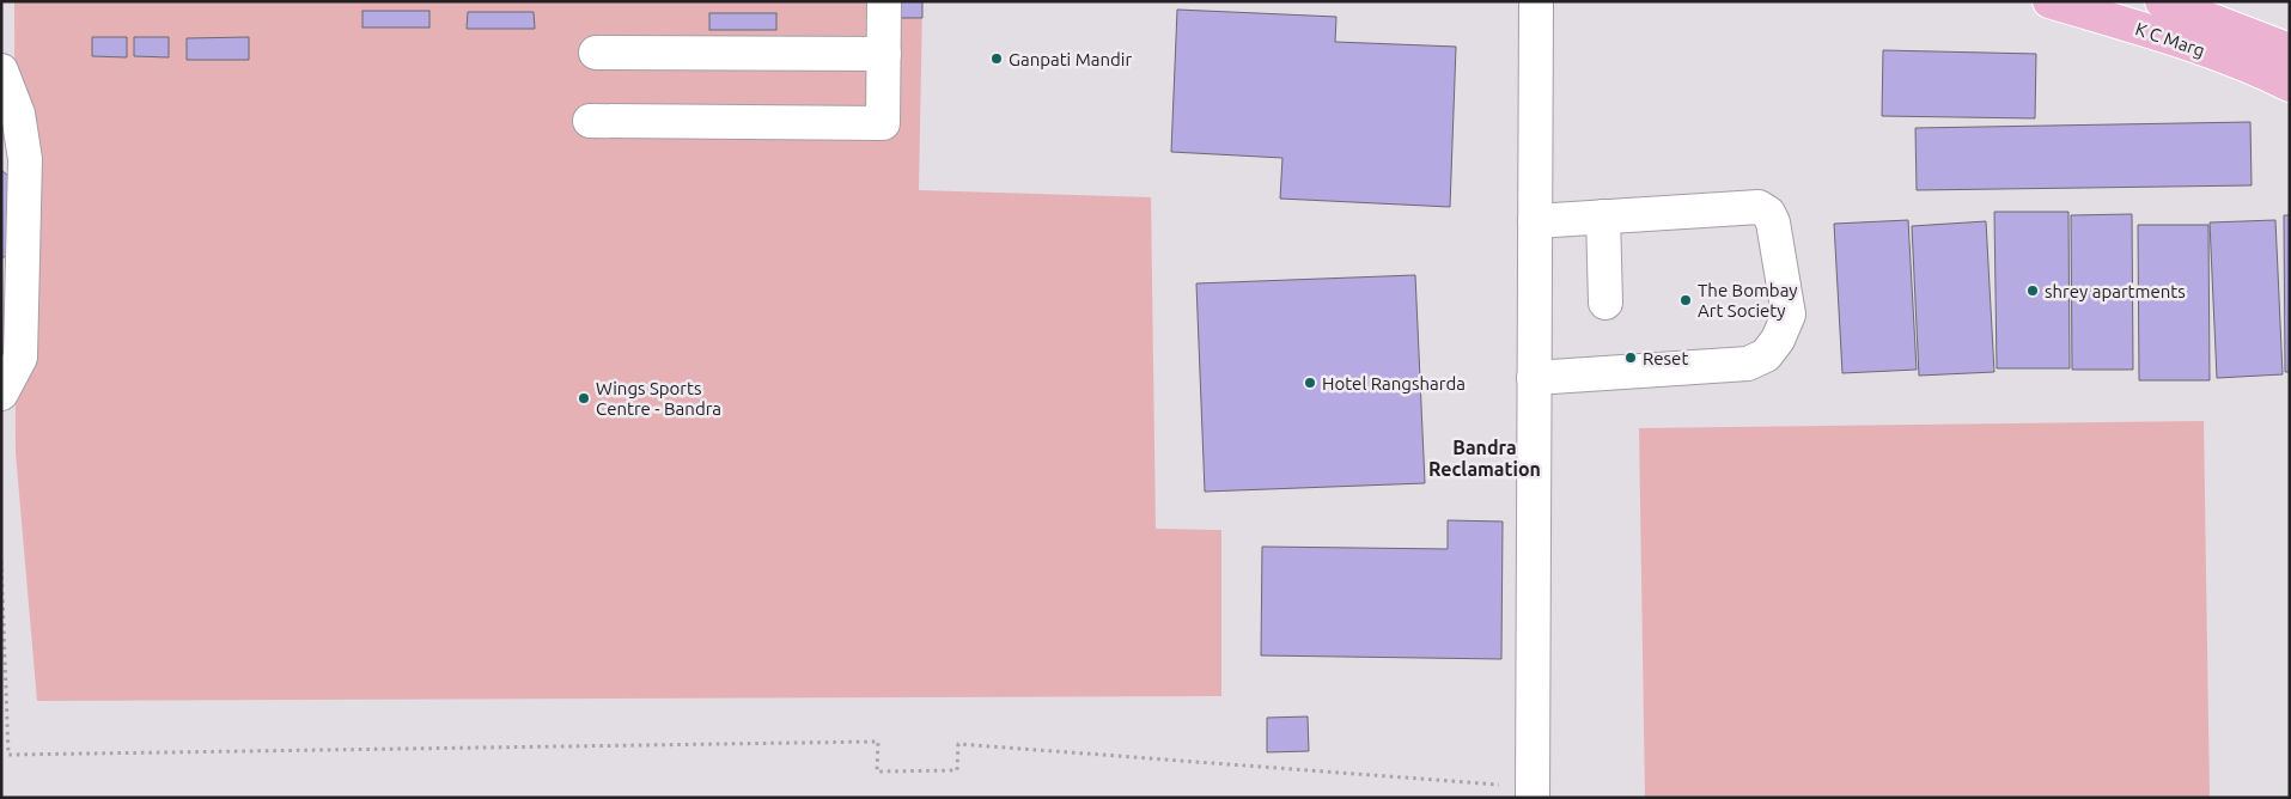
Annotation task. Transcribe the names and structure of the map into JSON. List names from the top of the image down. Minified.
{"streets":{"main road":["K C Marg"]},"districts":["Bandra Reclamation"],"places":["Ganpati Mandir","shrey apartments","The Bombay Art Society","Reset","Hotel Rangsharda","Wings Sports Centre - Bandra"]}
